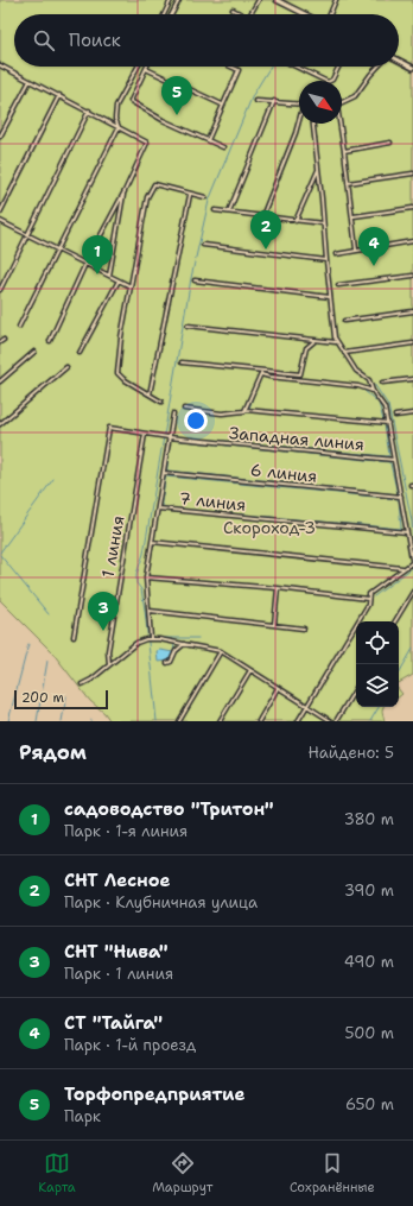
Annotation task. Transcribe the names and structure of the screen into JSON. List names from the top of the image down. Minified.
{"streets":{"street":["Западная линия","6 линия","7 линия","1 линия"]},"crossings":[["Западная линия","1 линия"]],"parks":["Скороход-3"],"scale_bar":"200 m","north":"bottom right","page":{"search":"Поиск","pins":["5","2","4","1","3"],"scale":"200 m","heading":["Рядом","Найдено: 5"],"list":[{"mark":"1","name":"садоводство \"Тритон\"","note":"Парк · 1-я линия","value":"380 m"},{"mark":"2","name":"СНТ Лесное","note":"Парк · Клубничная улица","value":"390 m"},{"mark":"3","name":"СНТ \"Нива\"","note":"Парк · 1 линия","value":"490 m"},{"mark":"4","name":"СТ \"Тайга\"","note":"Парк · 1-й проезд","value":"500 m"},{"mark":"5","name":"Торфопредприятие","note":"Парк","value":"650 m"}],"nav":["Карта","Маршрут","Сохранённые"]}}
